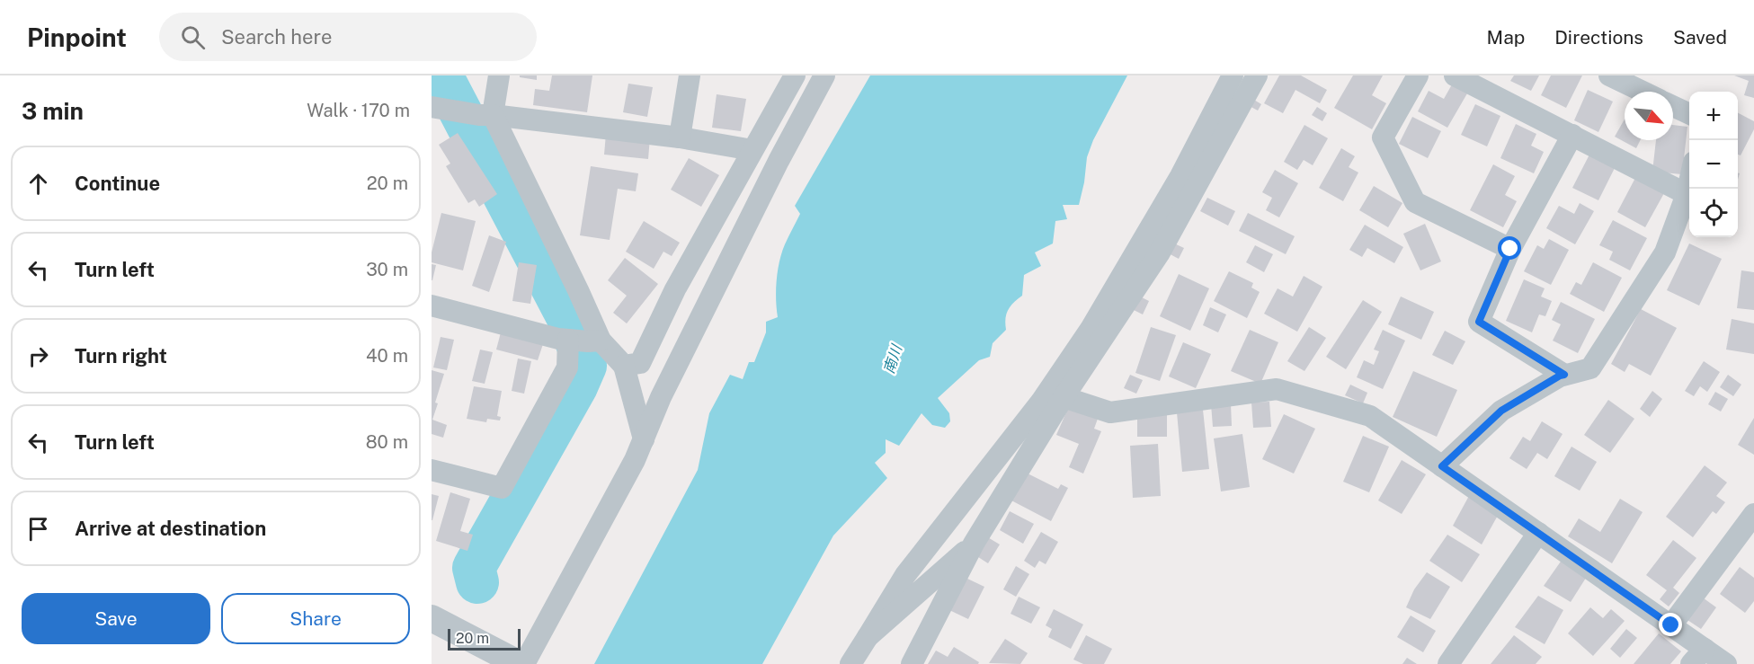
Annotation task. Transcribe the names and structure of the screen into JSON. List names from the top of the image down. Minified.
{"water":["南川"],"scale_bar":"20 m","north":"bottom right","page":{"header":"Pinpoint","search":"Search here","nav":["Map","Directions","Saved"],"heading":["3 min","Walk · 170 m"],"map_buttons":["+","−"],"list":[["Continue","20 m"],["Turn left","30 m"],["Turn right","40 m"],["Turn left","80 m"],"Arrive at destination"],"buttons":["Save","Share"],"scale":"20 m"}}
